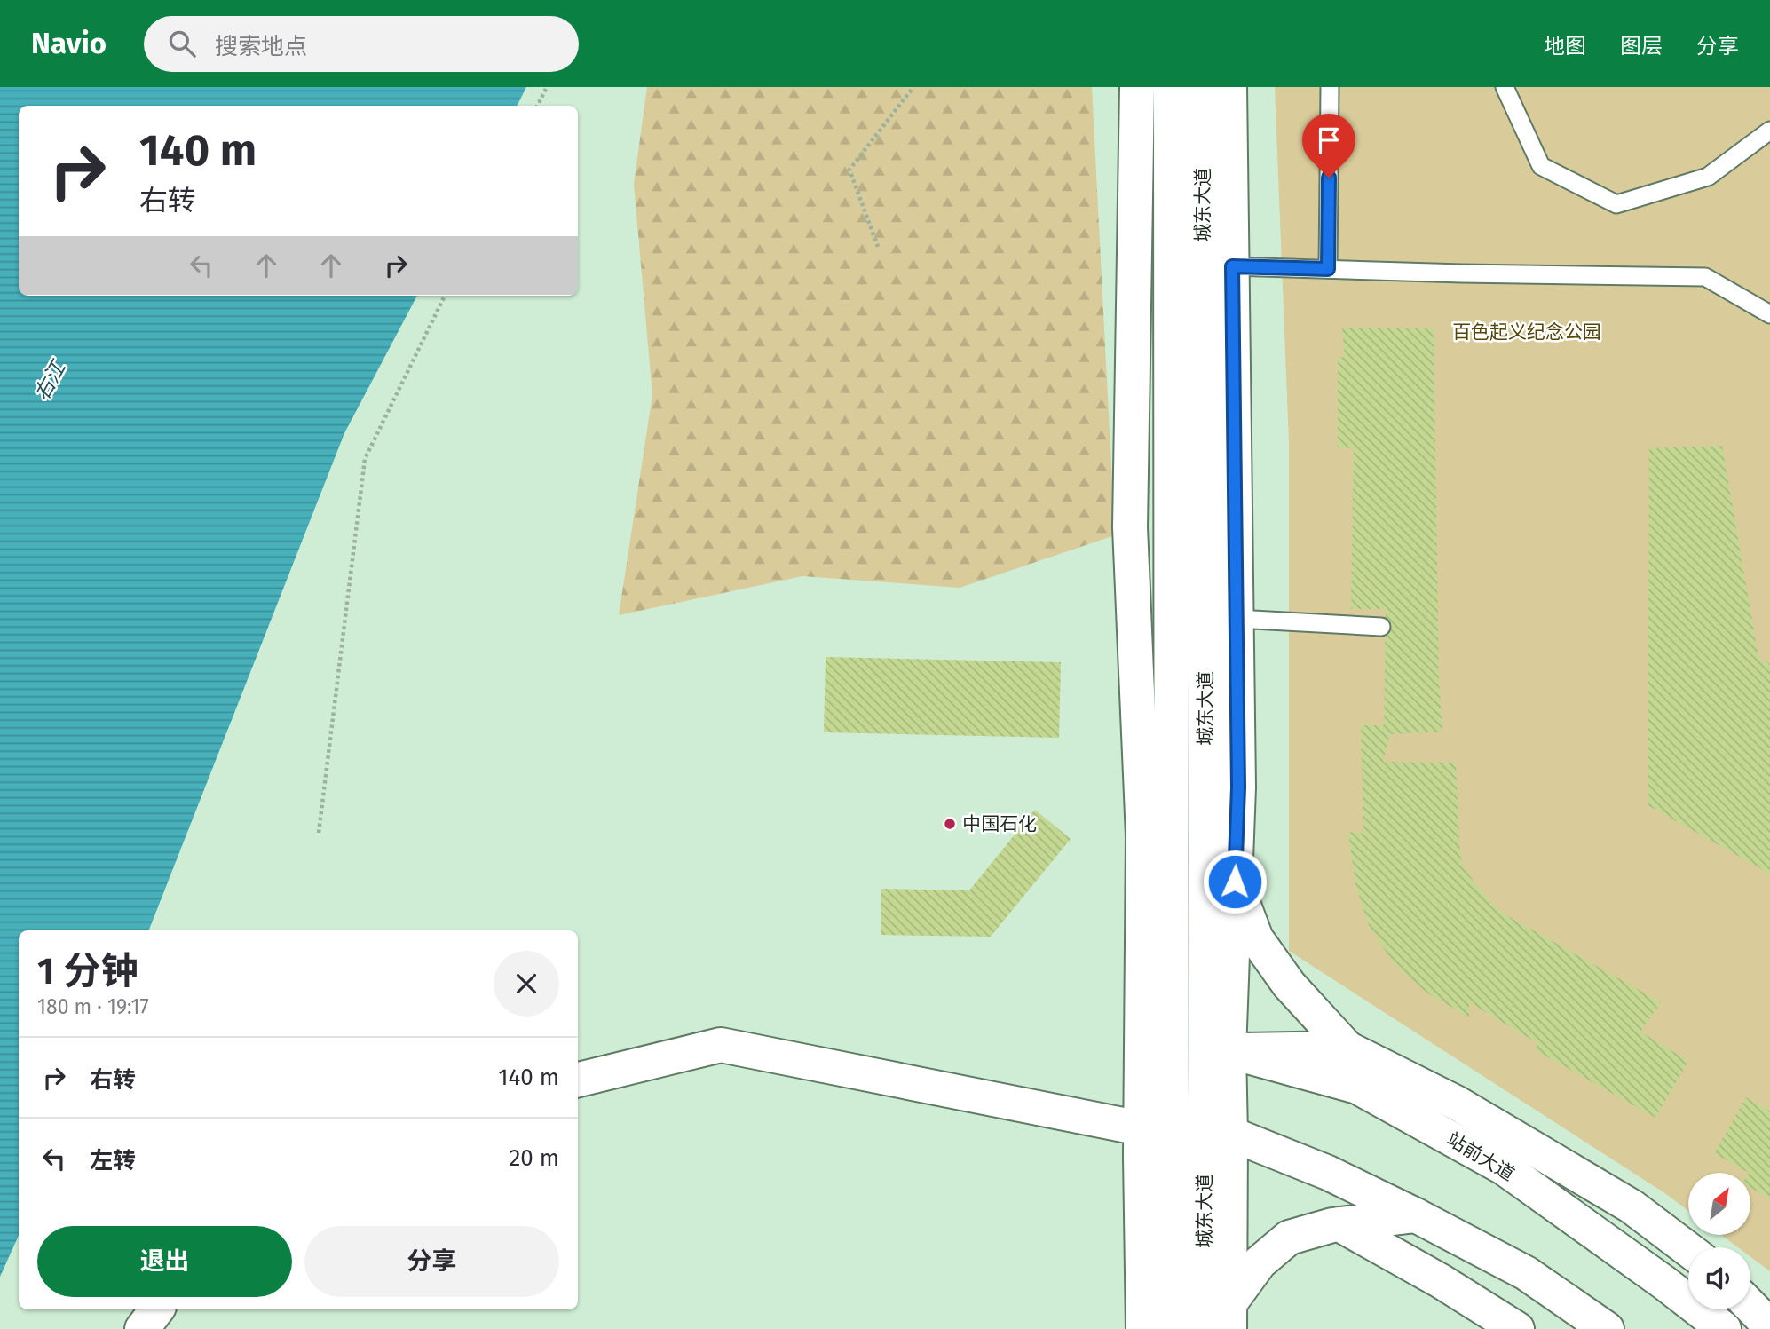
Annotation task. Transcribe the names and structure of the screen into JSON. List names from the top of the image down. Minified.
{"streets":{"main road":["城东大道","站前大道"]},"crossings":[["城东大道","站前大道"]],"water":["右江"],"parks":["百色起义纪念公园"],"places":["中国石化"],"north":"top right","page":{"header":"Navio","search":"搜索地点","nav":["地图","图层","分享"],"turn":["140 m","右转"],"heading":["1 分钟","180 m · 19:17"],"list":[{"name":"右转","value":"140 m"},{"name":"左转","value":"20 m"}],"buttons":["退出","分享"]}}
